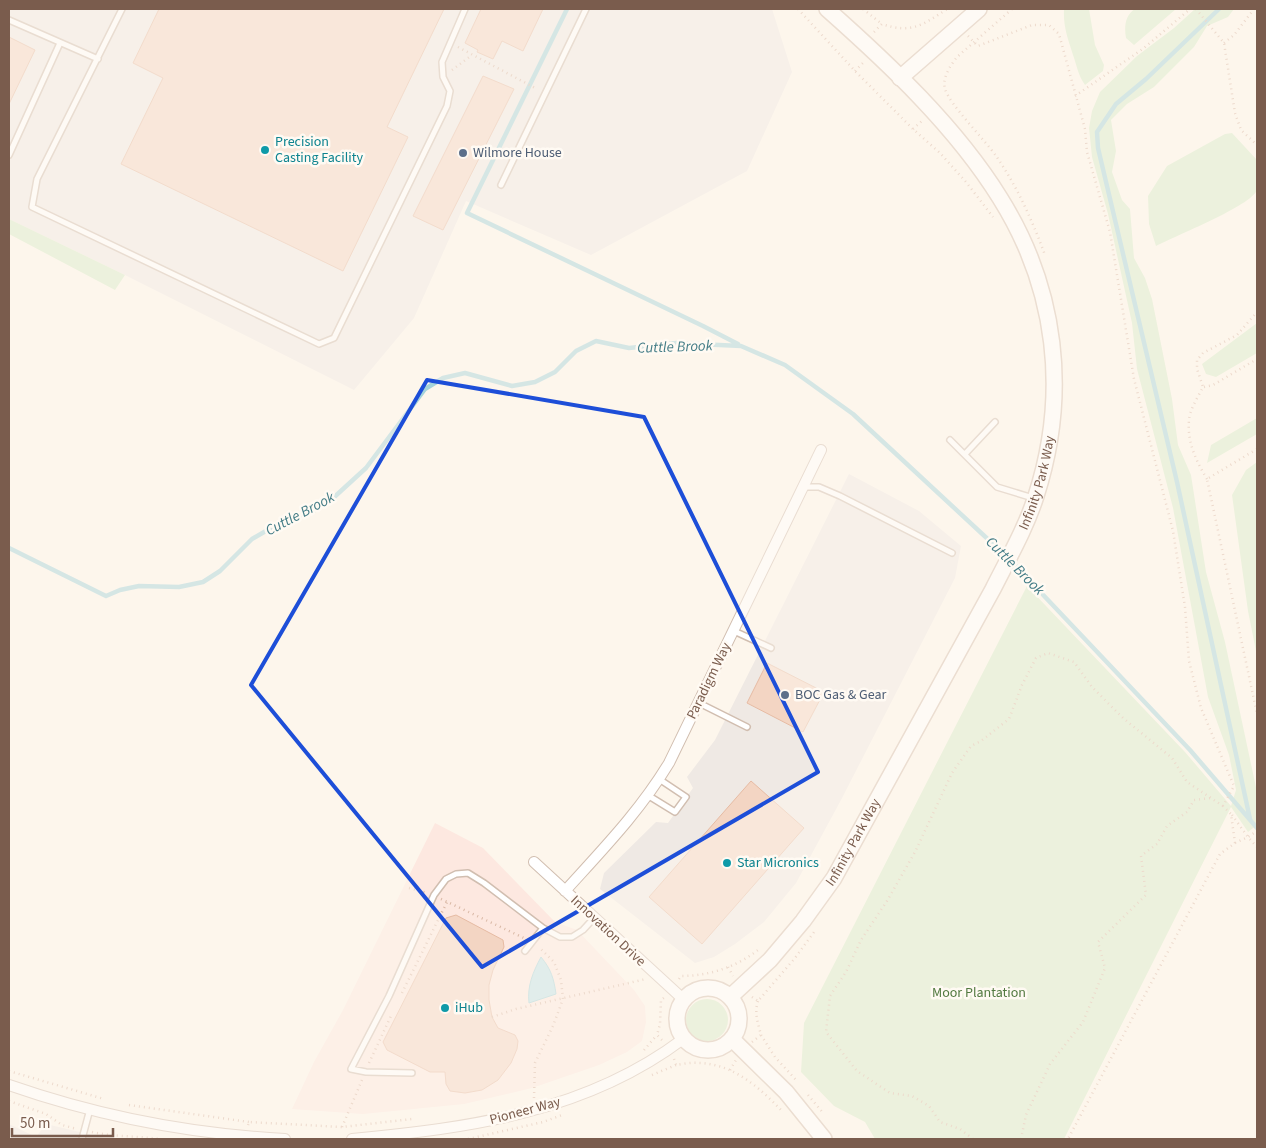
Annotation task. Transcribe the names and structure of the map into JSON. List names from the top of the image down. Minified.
{"streets":{"street":["Infinity Park Way","Paradigm Way","Innovation Drive","Pioneer Way"]},"crossings":[["Infinity Park Way","Innovation Drive"],["Infinity Park Way","Pioneer Way"],["Paradigm Way","Innovation Drive"],["Innovation Drive","Pioneer Way"]],"water":["Cuttle Brook"],"parks":["Moor Plantation"],"places":["Precision Casting Facility","Wilmore House","BOC Gas & Gear","Star Micronics","iHub"],"scale_bar":"50 m"}
